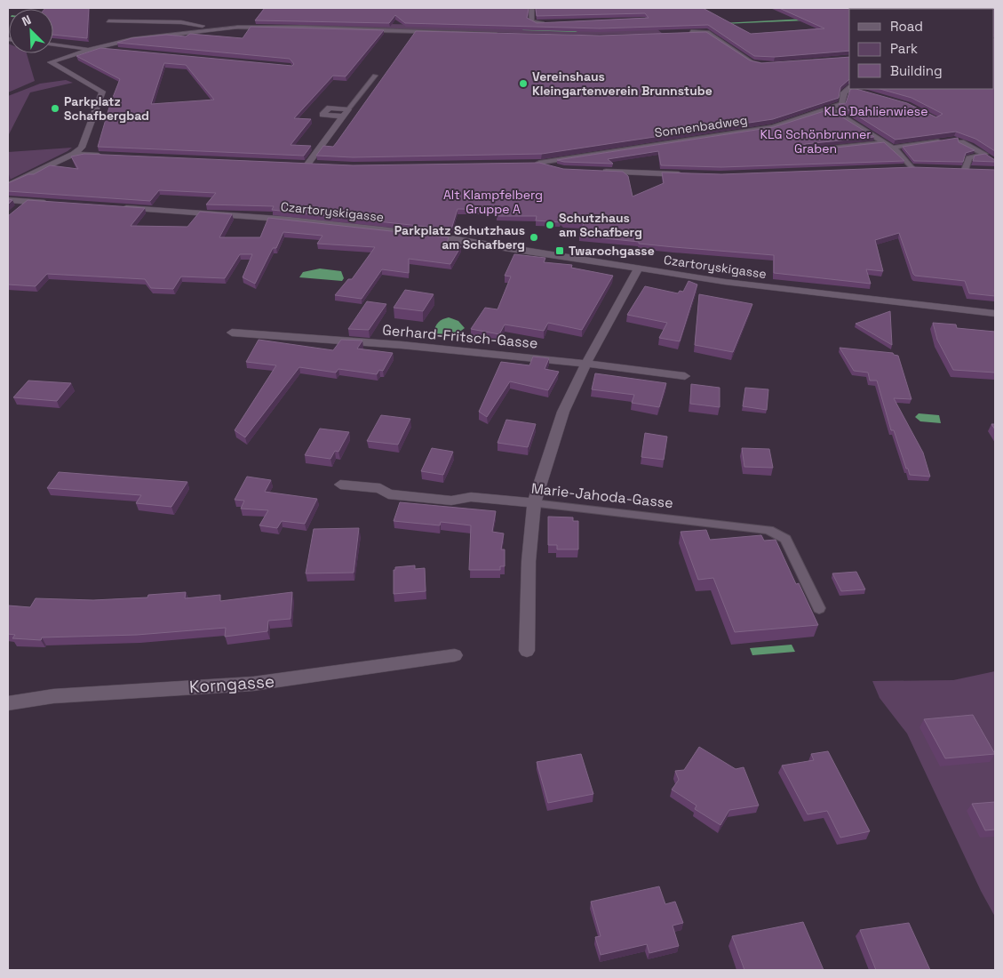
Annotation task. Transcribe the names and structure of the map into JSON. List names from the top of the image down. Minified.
{"streets":{"street":["Sonnenbadweg","Czartoryskigasse","Gerhard-Fritsch-Gasse","Marie-Jahoda-Gasse","Korngasse"]},"parks":["KLG Dahlienwiese","KLG Schönbrunner Graben","Alt Klampfelberg Gruppe A"],"places":{"other":["Vereinshaus Kleingartenverein Brunnstube","Parkplatz Schafbergbad","Schutzhaus am Schafberg","Parkplatz Schutzhaus am Schafberg"],"transit":["Twarochgasse"]},"legend":["Road","Park","Building"],"north":"top left"}
